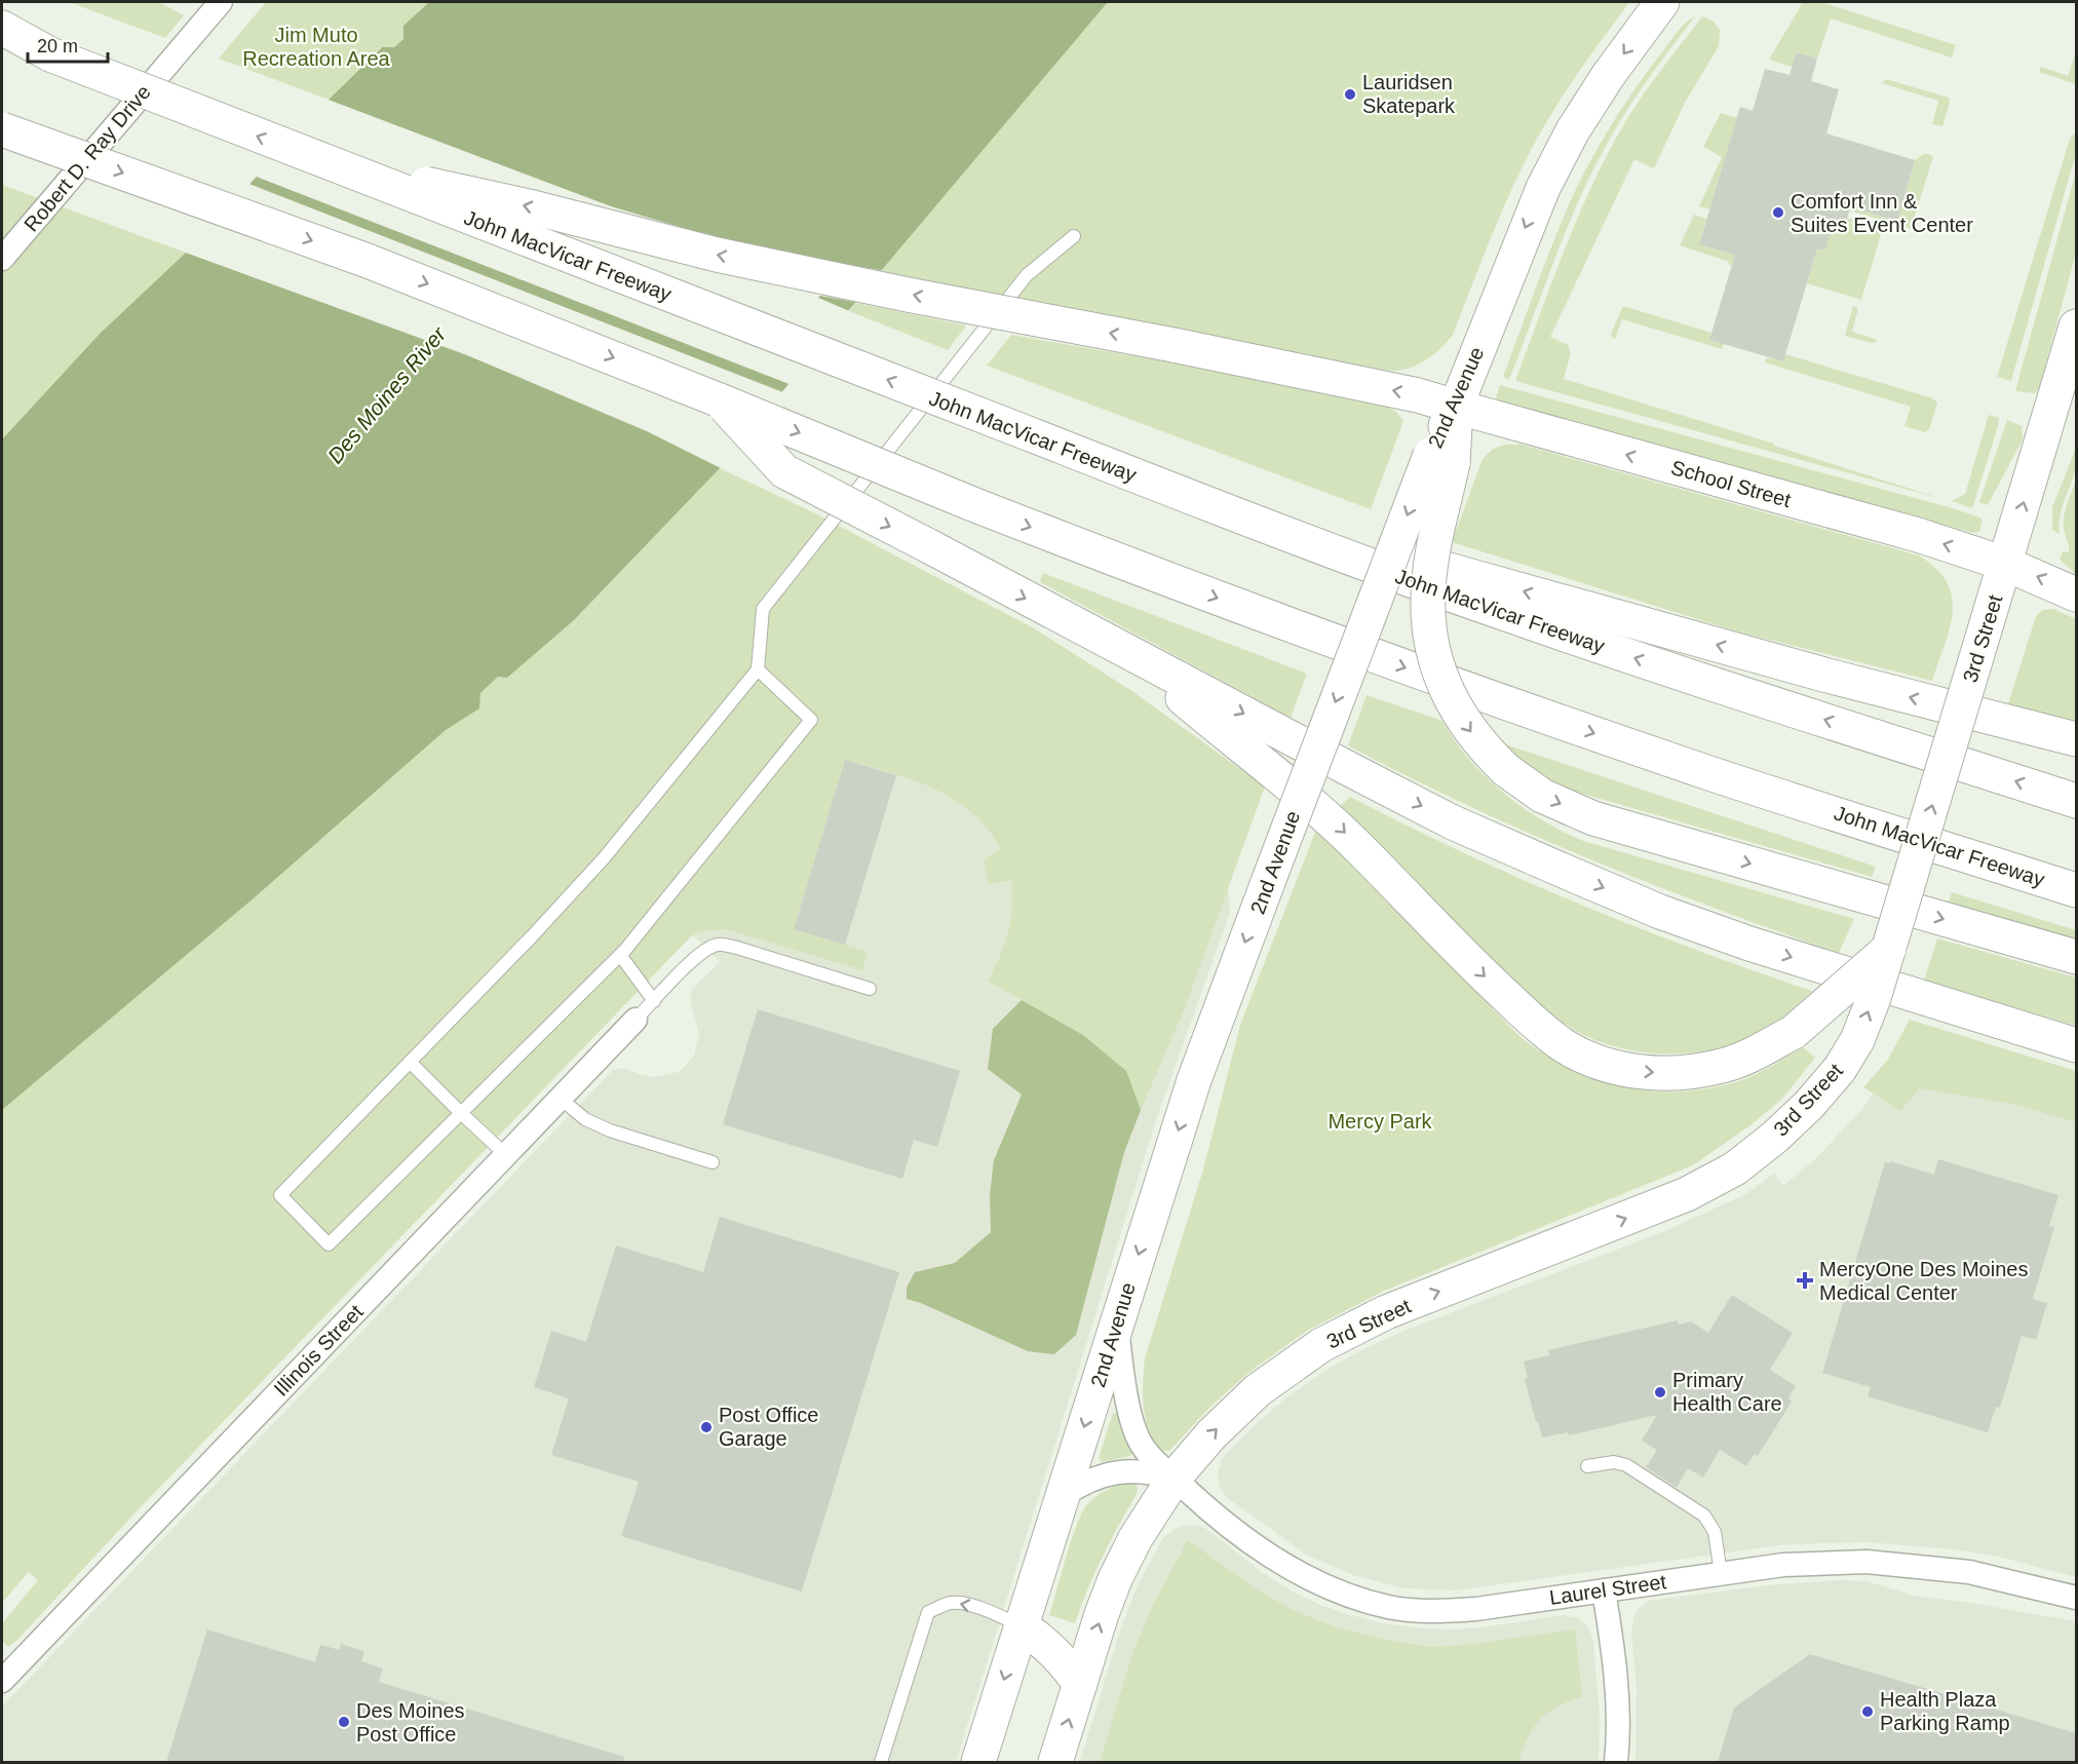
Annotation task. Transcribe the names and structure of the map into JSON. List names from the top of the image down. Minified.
{"streets":{"main road":["John MacVicar Freeway","2nd Avenue","School Street","3rd Street"],"street":["Robert D. Ray Drive","Illinois Street","Laurel Street"]},"crossings":[["John MacVicar Freeway","School Street"],["2nd Avenue","School Street"],["2nd Avenue","Laurel Street"],["School Street","3rd Street"],["3rd Street","Laurel Street"]],"one_way":["2nd Avenue","3rd Street"],"water":["Des Moines River"],"parks":["Jim Muto Recreation Area","Mercy Park"],"places":{"other":["Lauridsen Skatepark","Comfort Inn & Suites Event Center","Primary Health Care","Post Office Garage","Health Plaza Parking Ramp","Des Moines Post Office"],"health":["MercyOne Des Moines Medical Center"]},"scale_bar":"20 m"}
